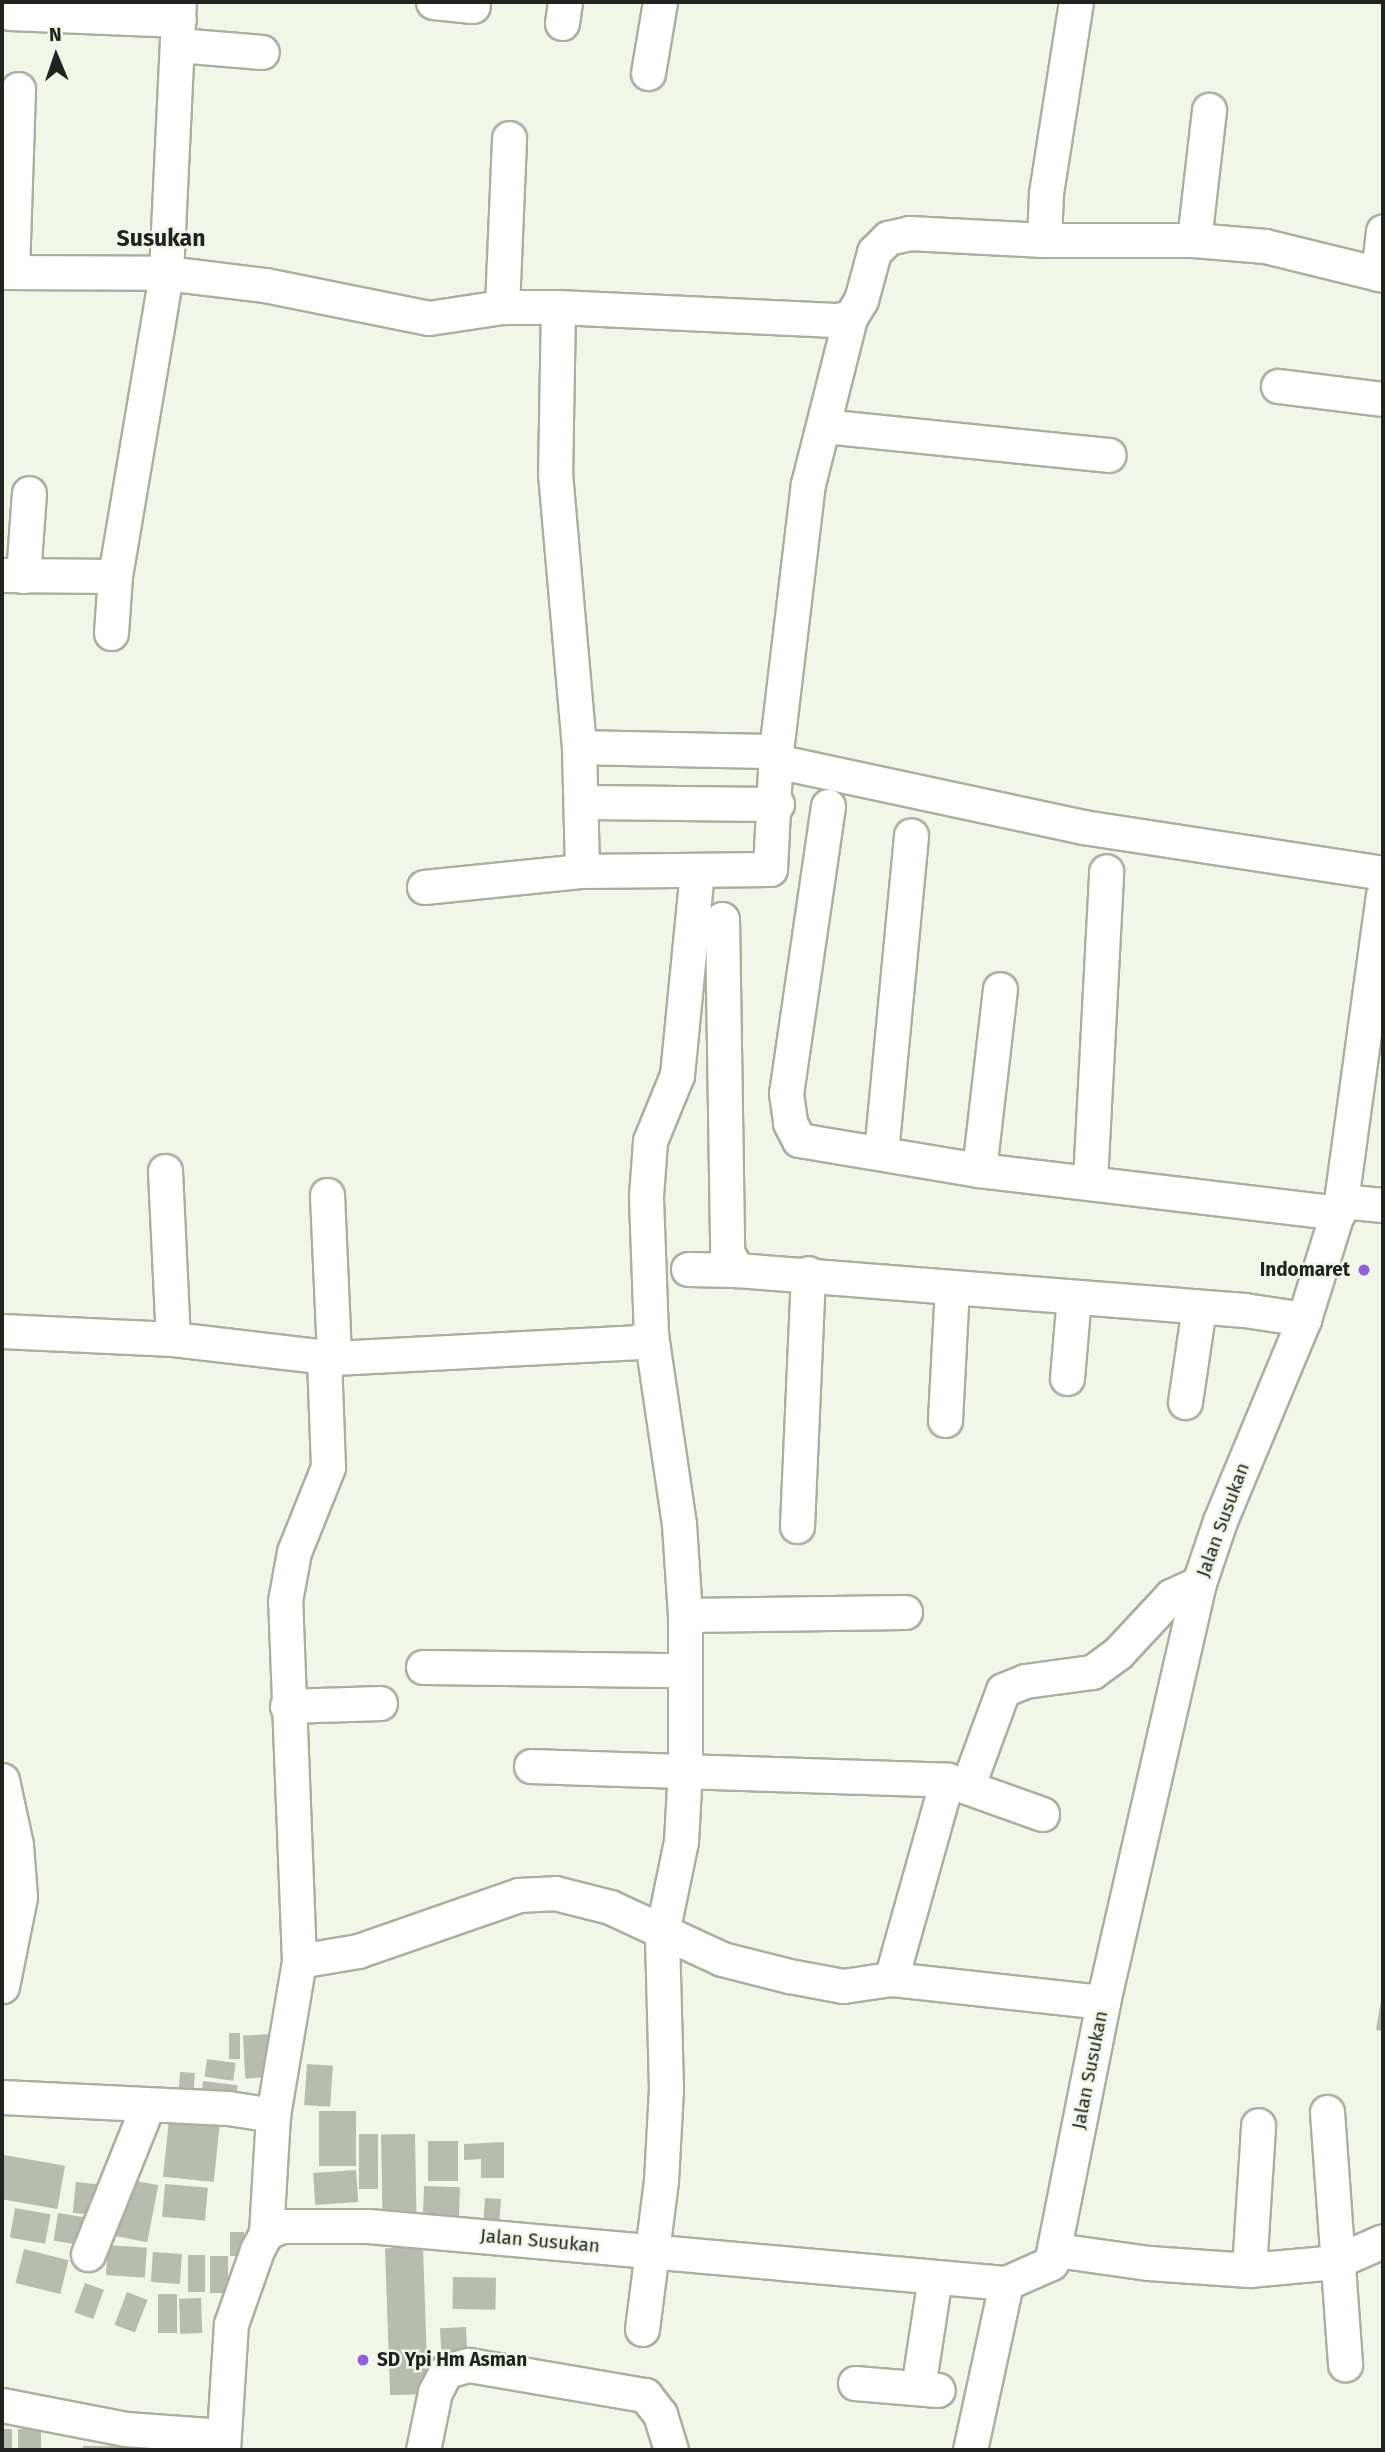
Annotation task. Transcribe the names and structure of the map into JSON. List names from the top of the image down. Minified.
{"streets":{"street":["Jalan Susukan"]},"districts":["Susukan"],"places":["Indomaret","SD Ypi Hm Asman"],"north":"top"}
